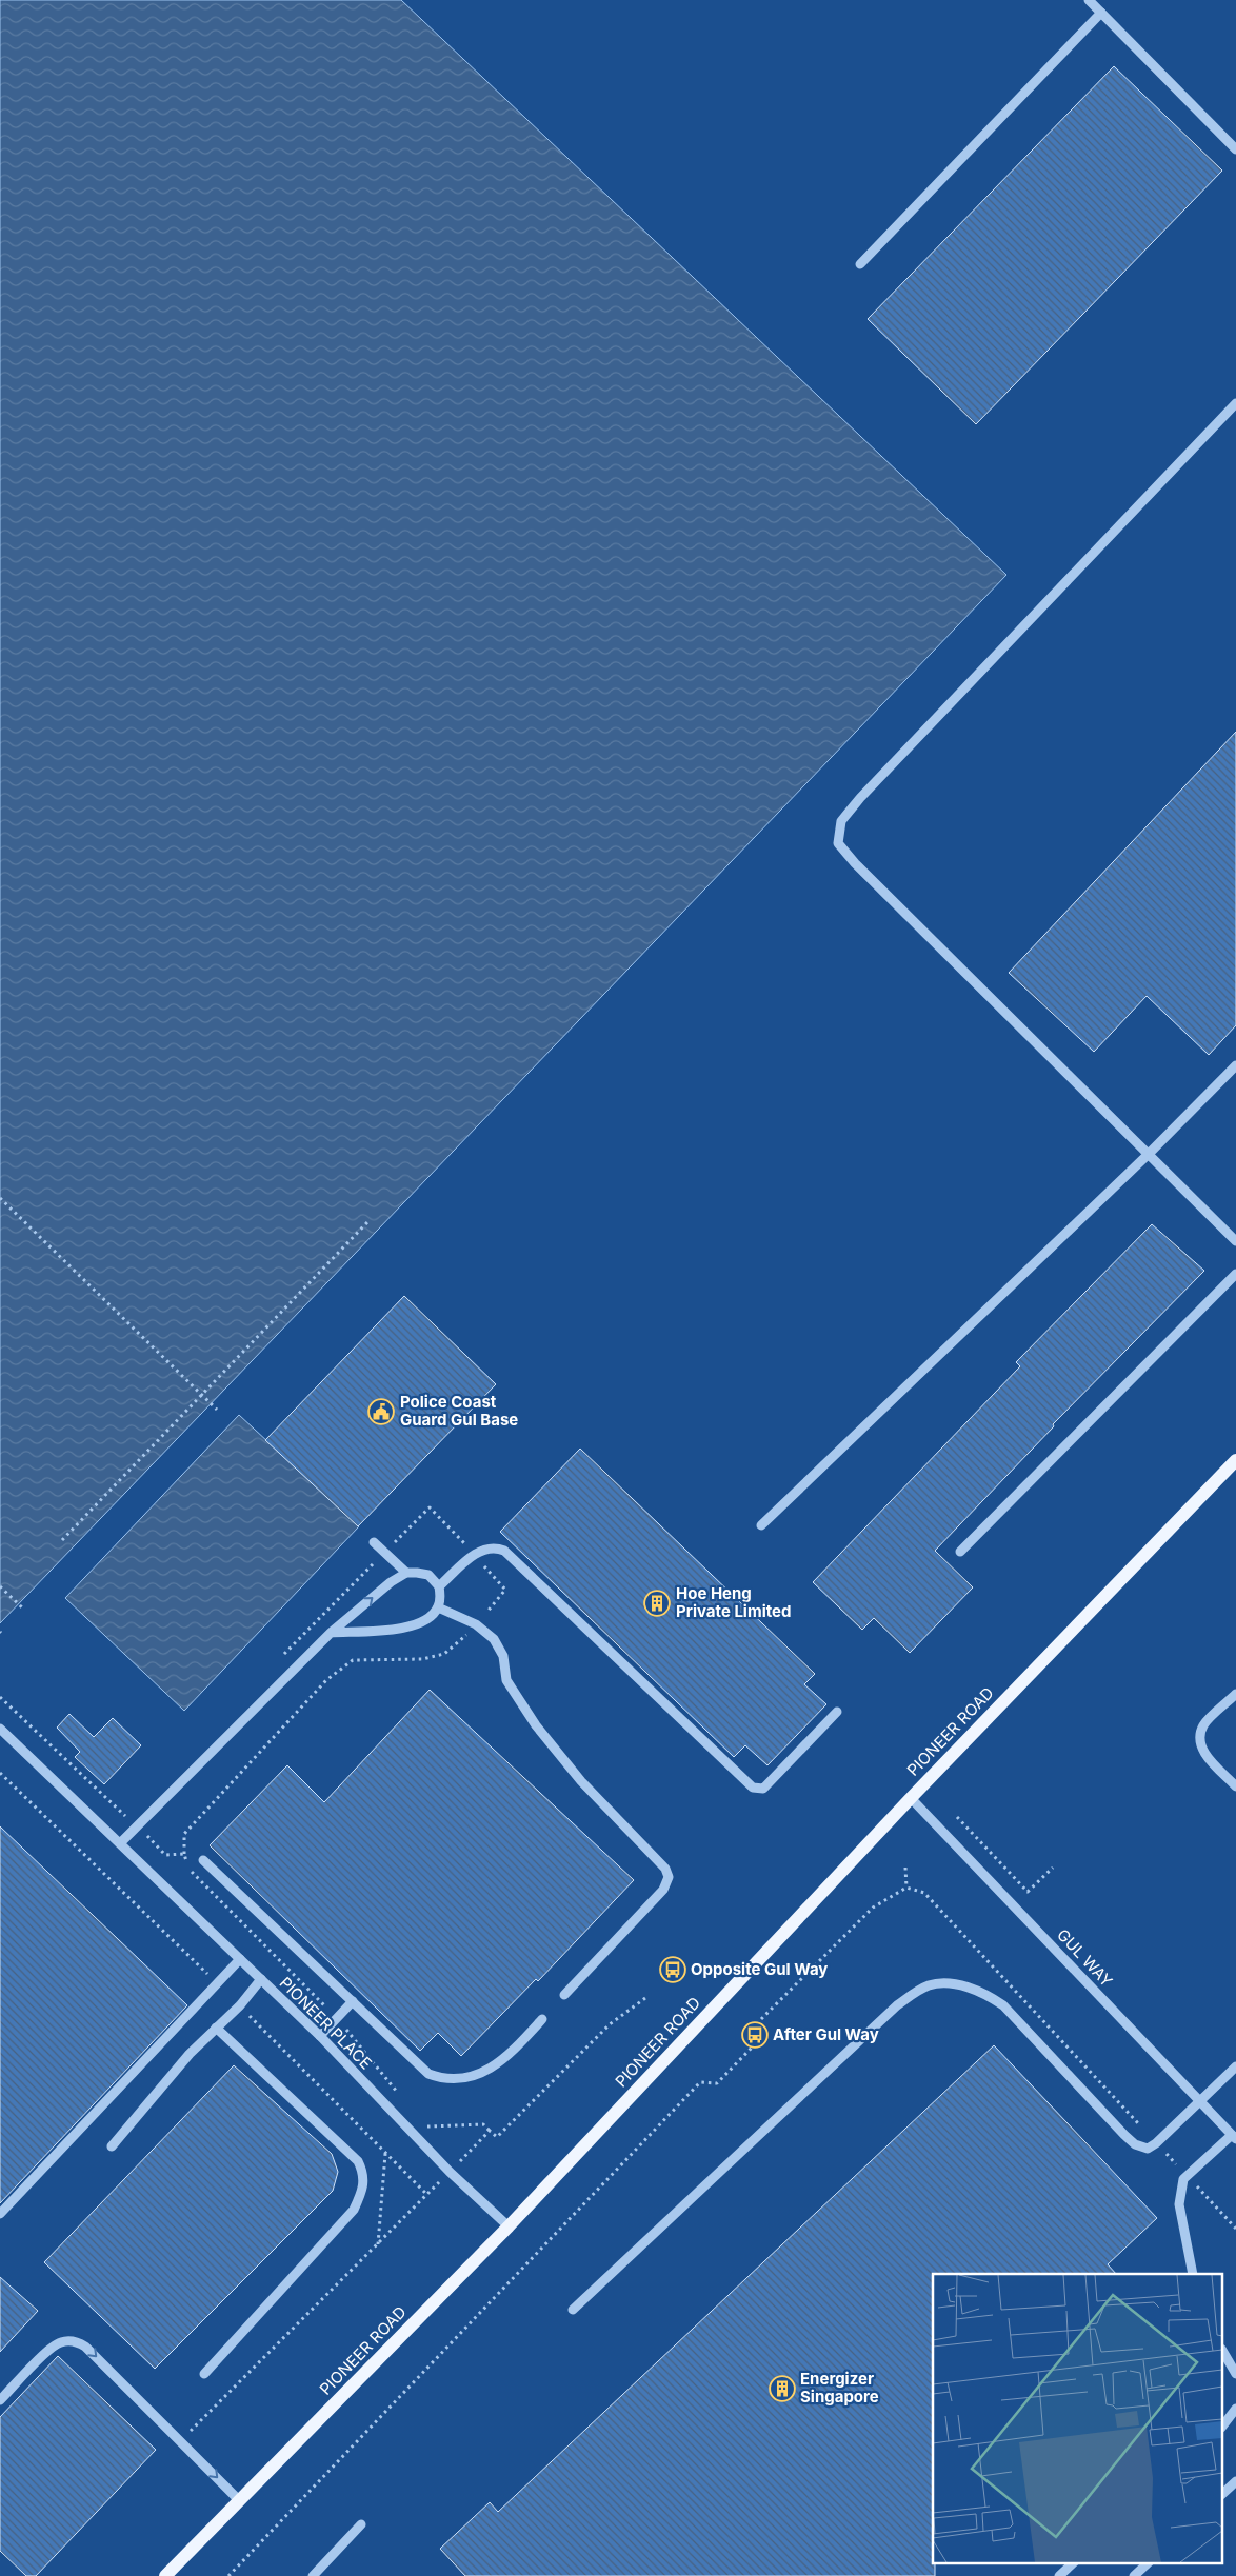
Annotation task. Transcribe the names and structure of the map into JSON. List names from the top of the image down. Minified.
{"streets":{"main road":["PIONEER ROAD"],"street":["GUL WAY","PIONEER PLACE"]},"crossings":[["PIONEER ROAD","GUL WAY"],["PIONEER ROAD","PIONEER PLACE"]],"places":{"public building":["Police Coast Guard Gul Base"],"building":["Hoe Heng Private Limited","Energizer Singapore"],"bus stop":["Opposite Gul Way","After Gul Way"]}}
